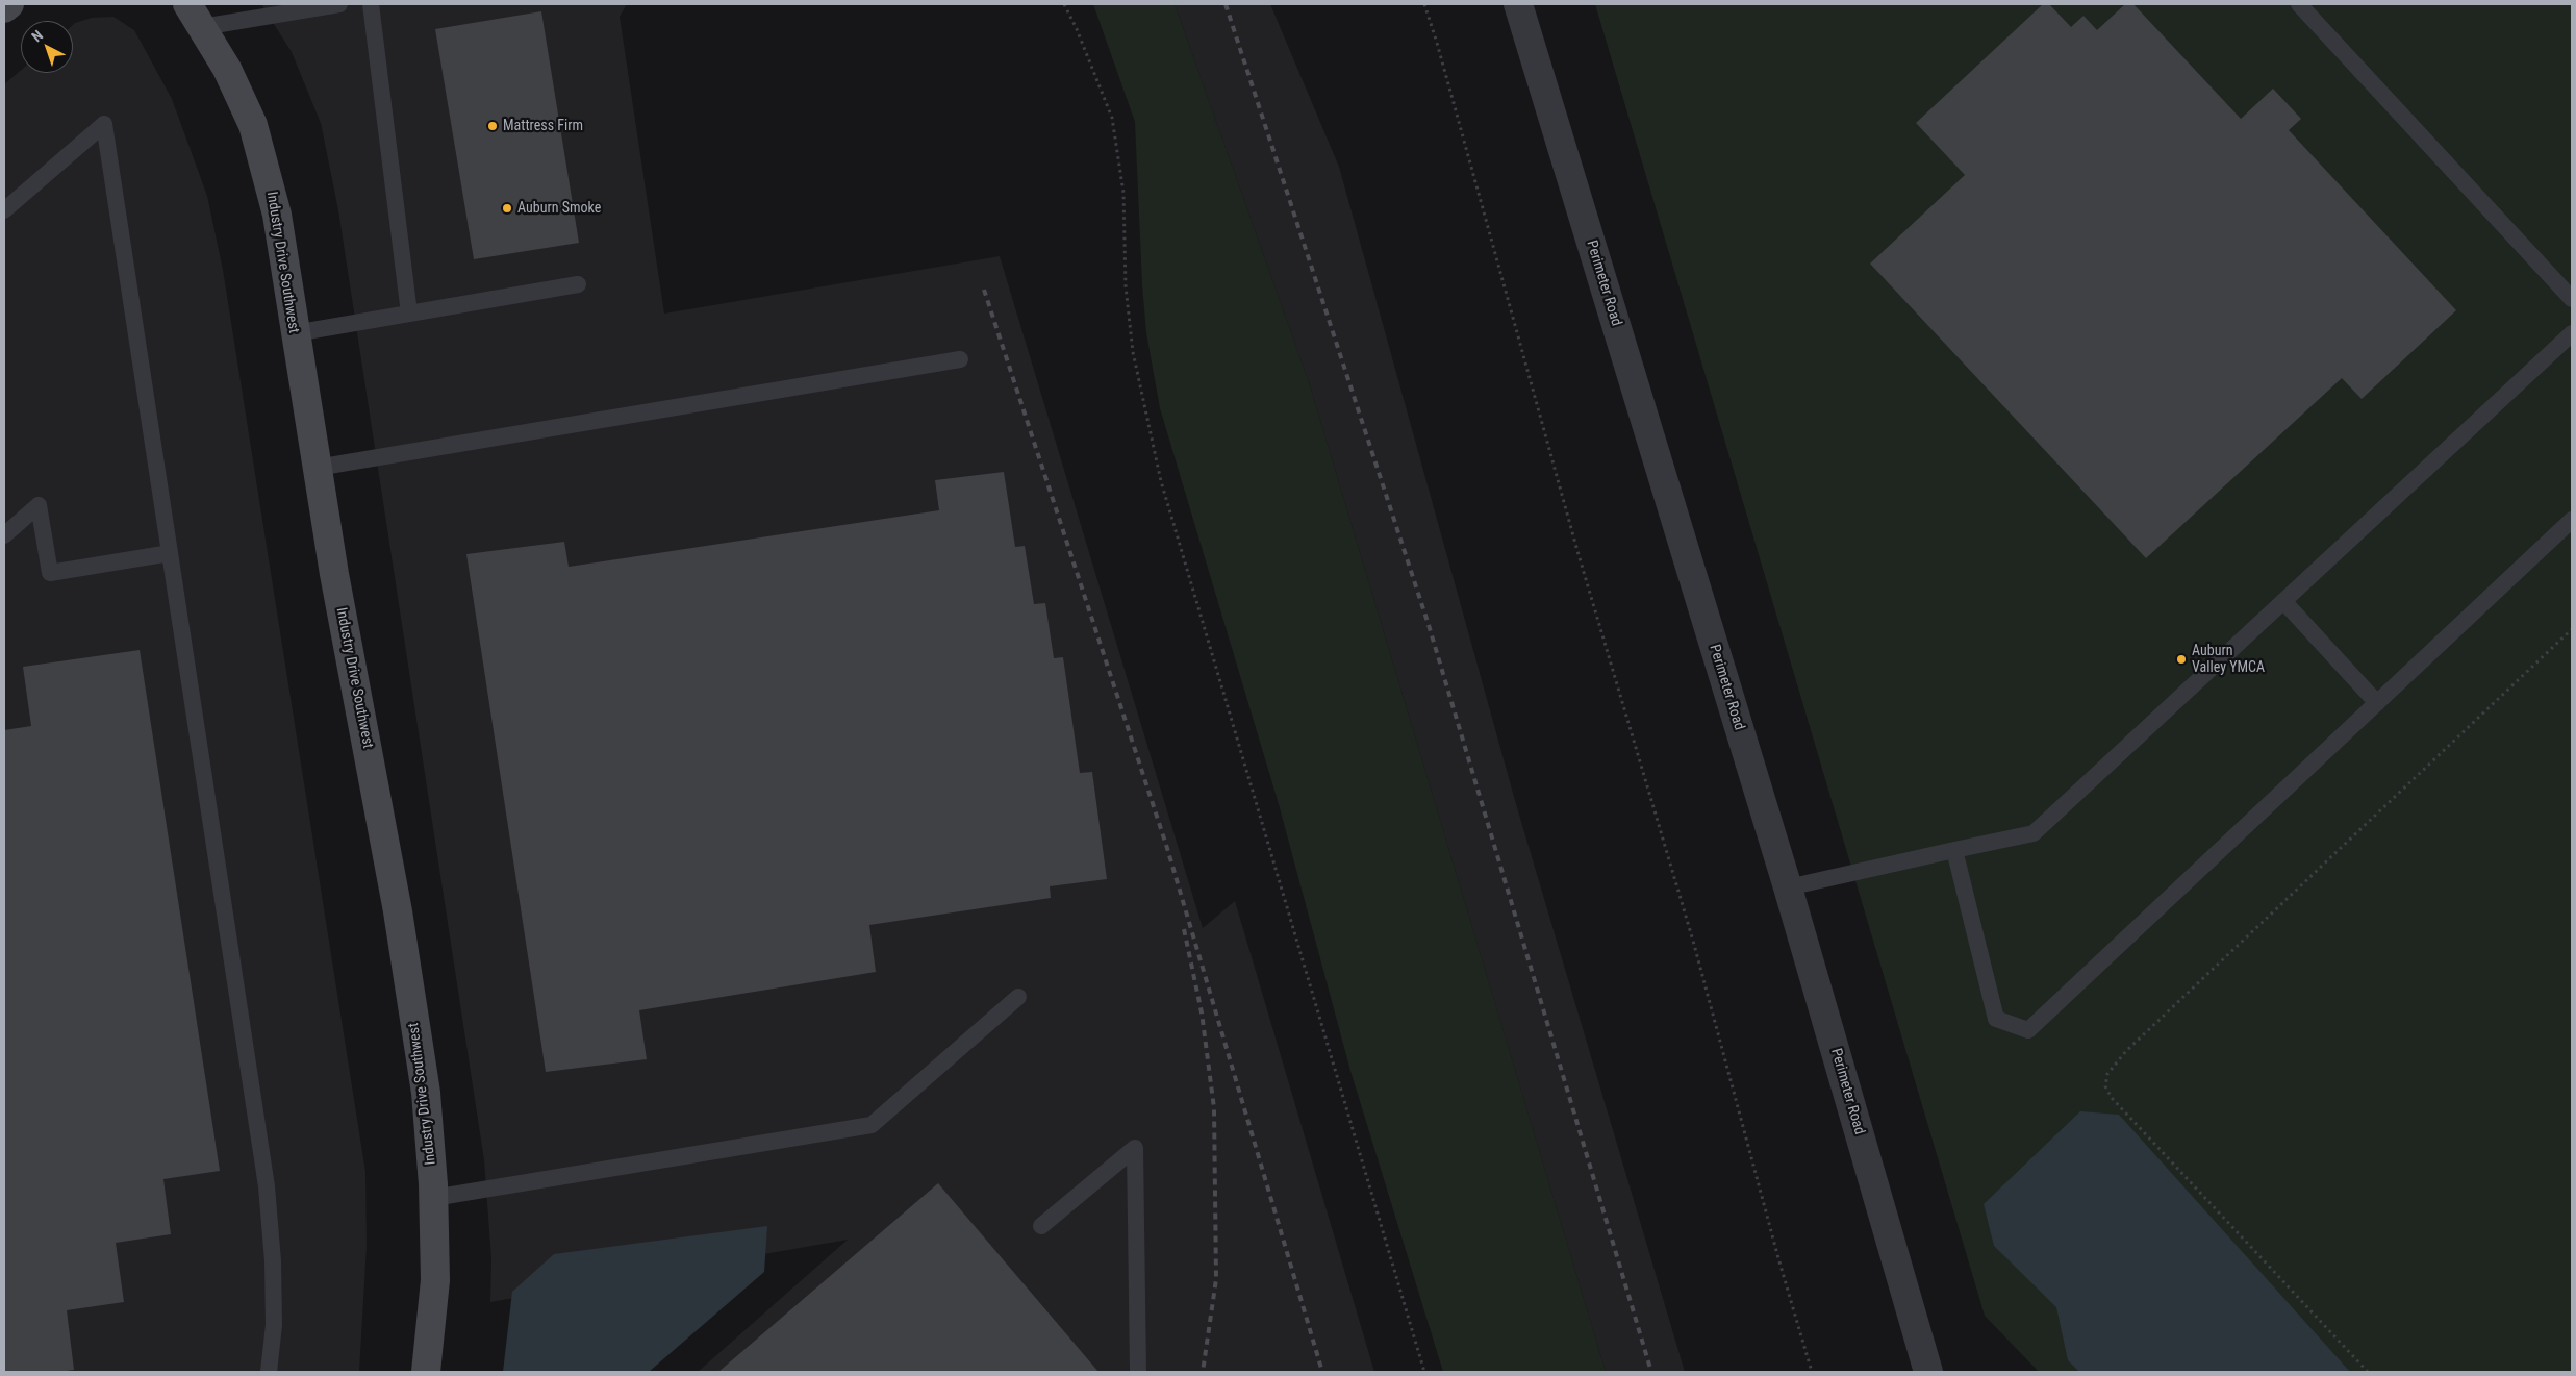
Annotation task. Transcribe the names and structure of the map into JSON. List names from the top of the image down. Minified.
{"streets":{"street":["Industry Drive Southwest","Perimeter Road"]},"places":["Mattress Firm","Auburn Smoke","Auburn Valley YMCA"],"north":"top left"}
